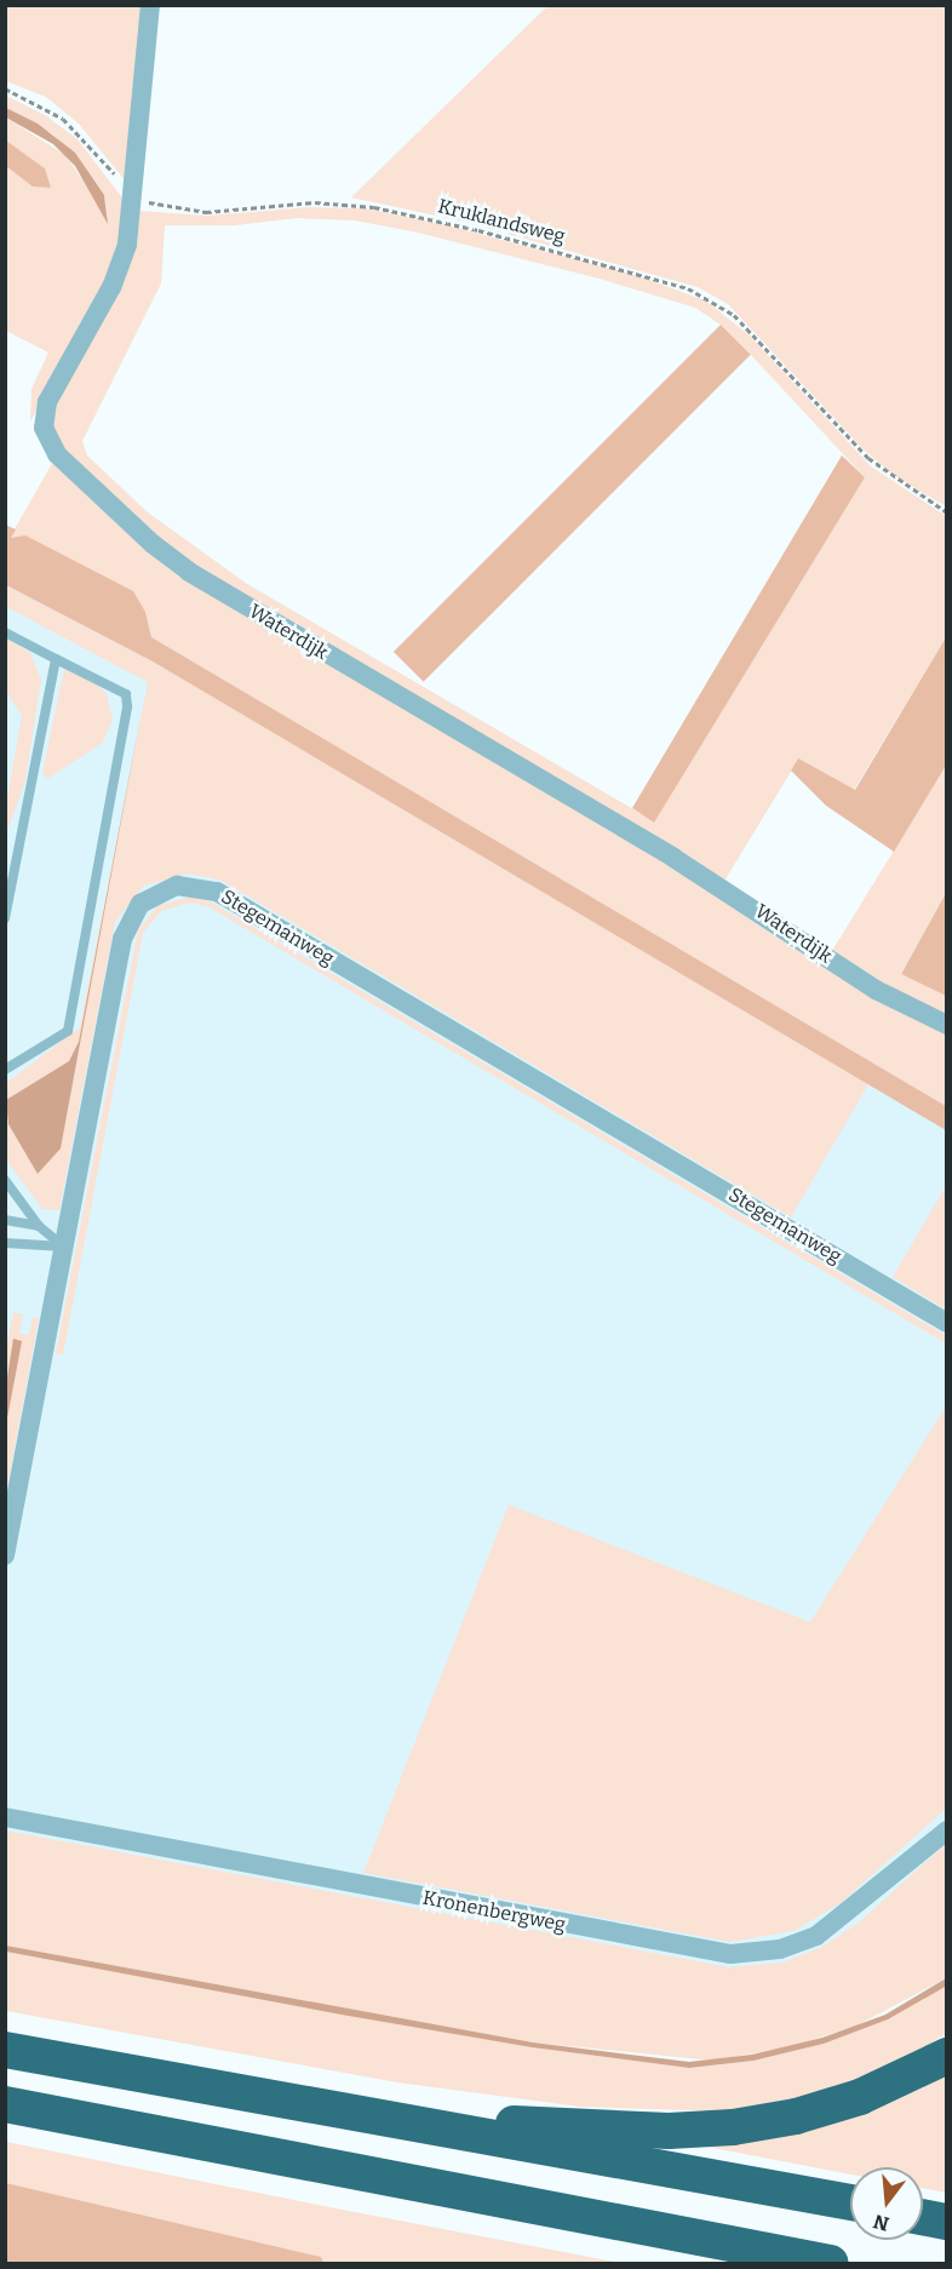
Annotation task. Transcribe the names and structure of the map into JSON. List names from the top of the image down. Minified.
{"streets":{"street":["Waterdijk","Stegemanweg","Kronenbergweg"],"path":["Kruklandsweg"]},"crossings":[["Kruklandsweg","Waterdijk"]],"north":"bottom"}
